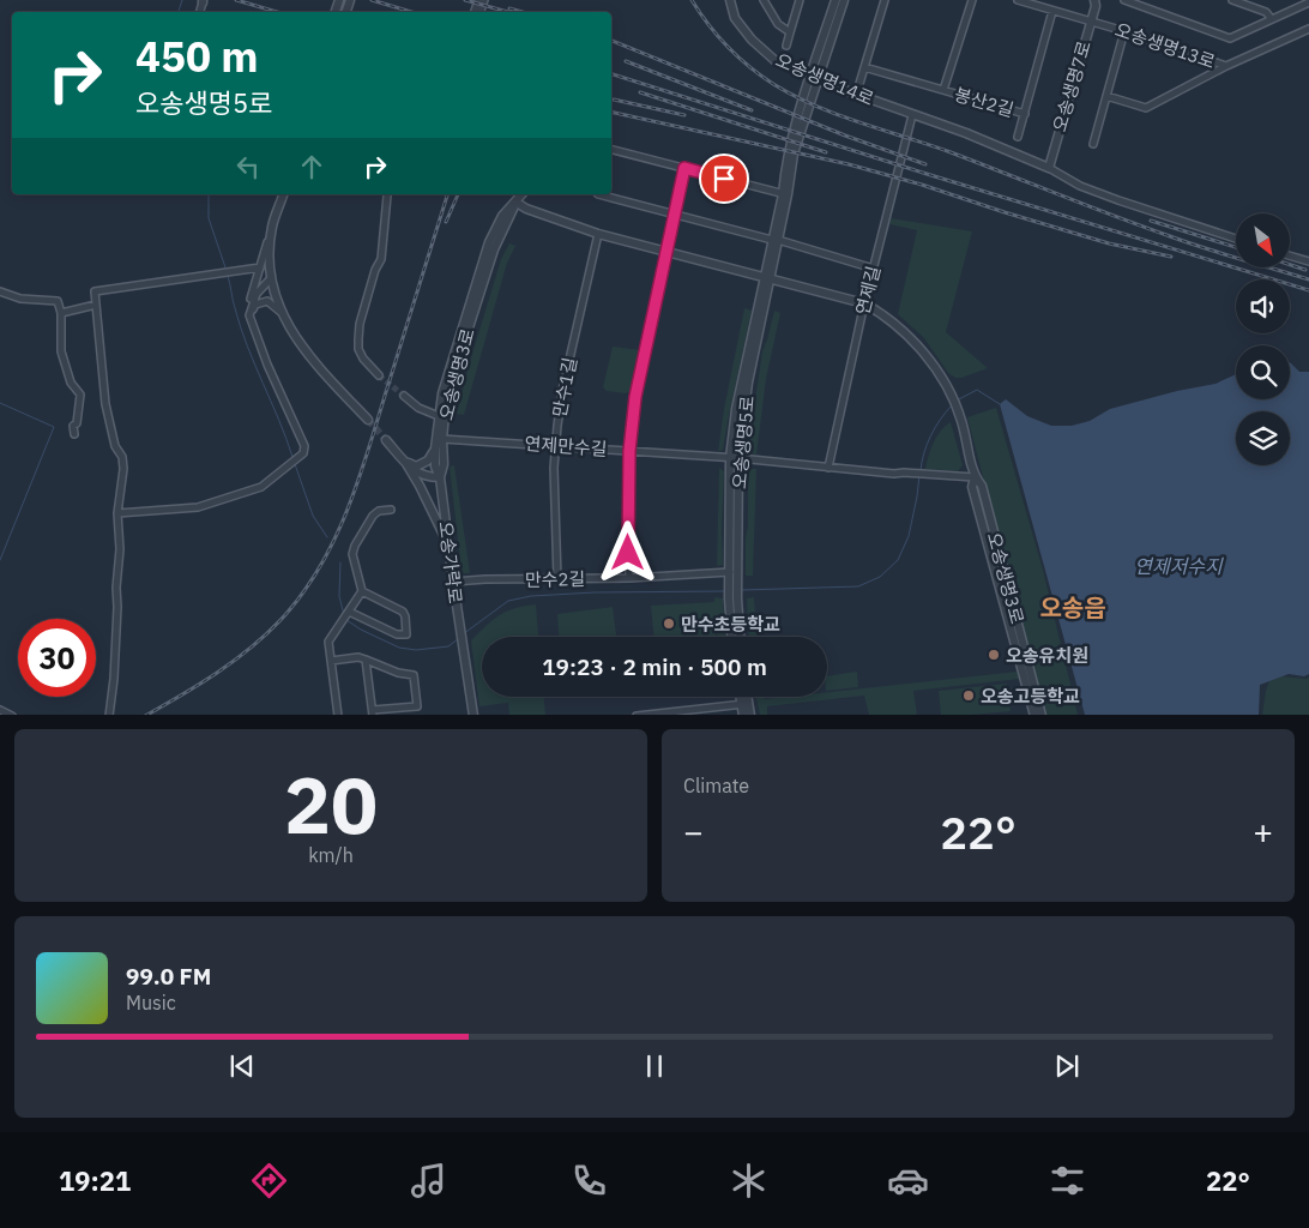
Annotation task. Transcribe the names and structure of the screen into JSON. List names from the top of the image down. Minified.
{"streets":{"street":["오송생명13로","오송생명14로","오송생명7로","봉산2길","연제길","오송생명3로","만수1길","오송생명5로","연제만수길","오송가락로","만수2길"]},"crossings":[["오송생명13로","오송생명7로"],["오송생명14로","오송생명7로"],["오송생명14로","연제길"],["오송생명14로","오송생명5로"],["연제길","오송생명3로"],["연제길","연제만수길"],["오송생명3로","연제만수길"],["오송생명3로","오송가락로"],["만수1길","연제만수길"],["만수1길","만수2길"],["오송생명5로","연제만수길"],["오송생명5로","만수2길"],["오송가락로","만수2길"]],"districts":["오송읍"],"water":["연제저수지"],"places":["만수초등학교","오송유치원","오송고등학교"],"north":"bottom right","page":{"turn":["450 m","오송생명5로"],"limit":"30","trip":"19:23 · 2 min · 500 m","tile":[["20","km/h"],"Climate"],"heat":["−","22°","+"],"song":["99.0 FM","Music"],"tabs":["19:21","22°"]}}
